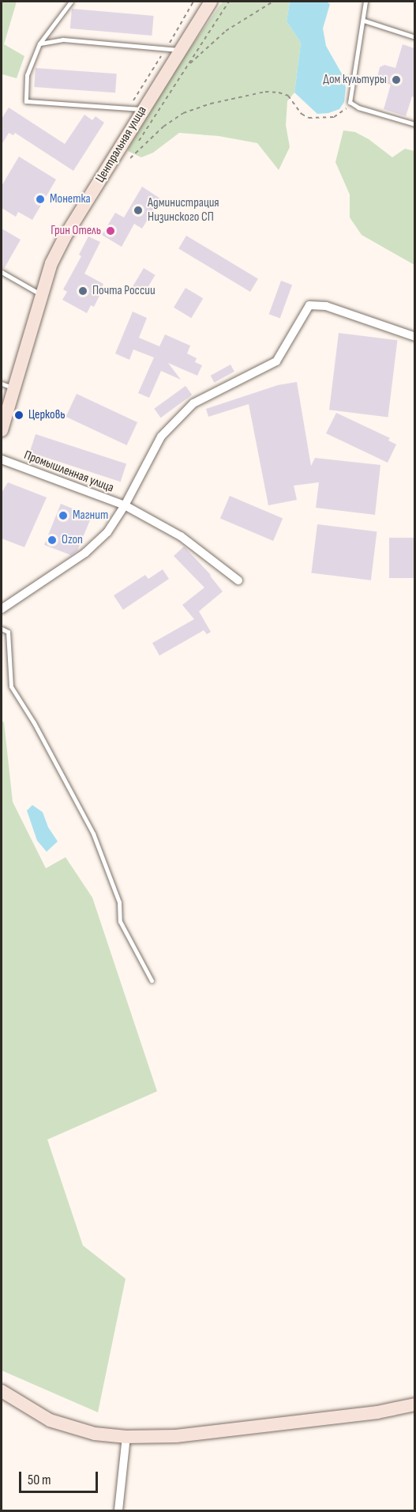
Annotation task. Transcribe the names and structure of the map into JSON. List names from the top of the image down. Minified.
{"streets":{"street":["Центральная улица","Промышленная улица"]},"places":["Дом культуры","Монетка","Администрация Низинского СП","Грин Отель","Почта России","Церковь","Магнит","Ozon"],"scale_bar":"50 m"}
